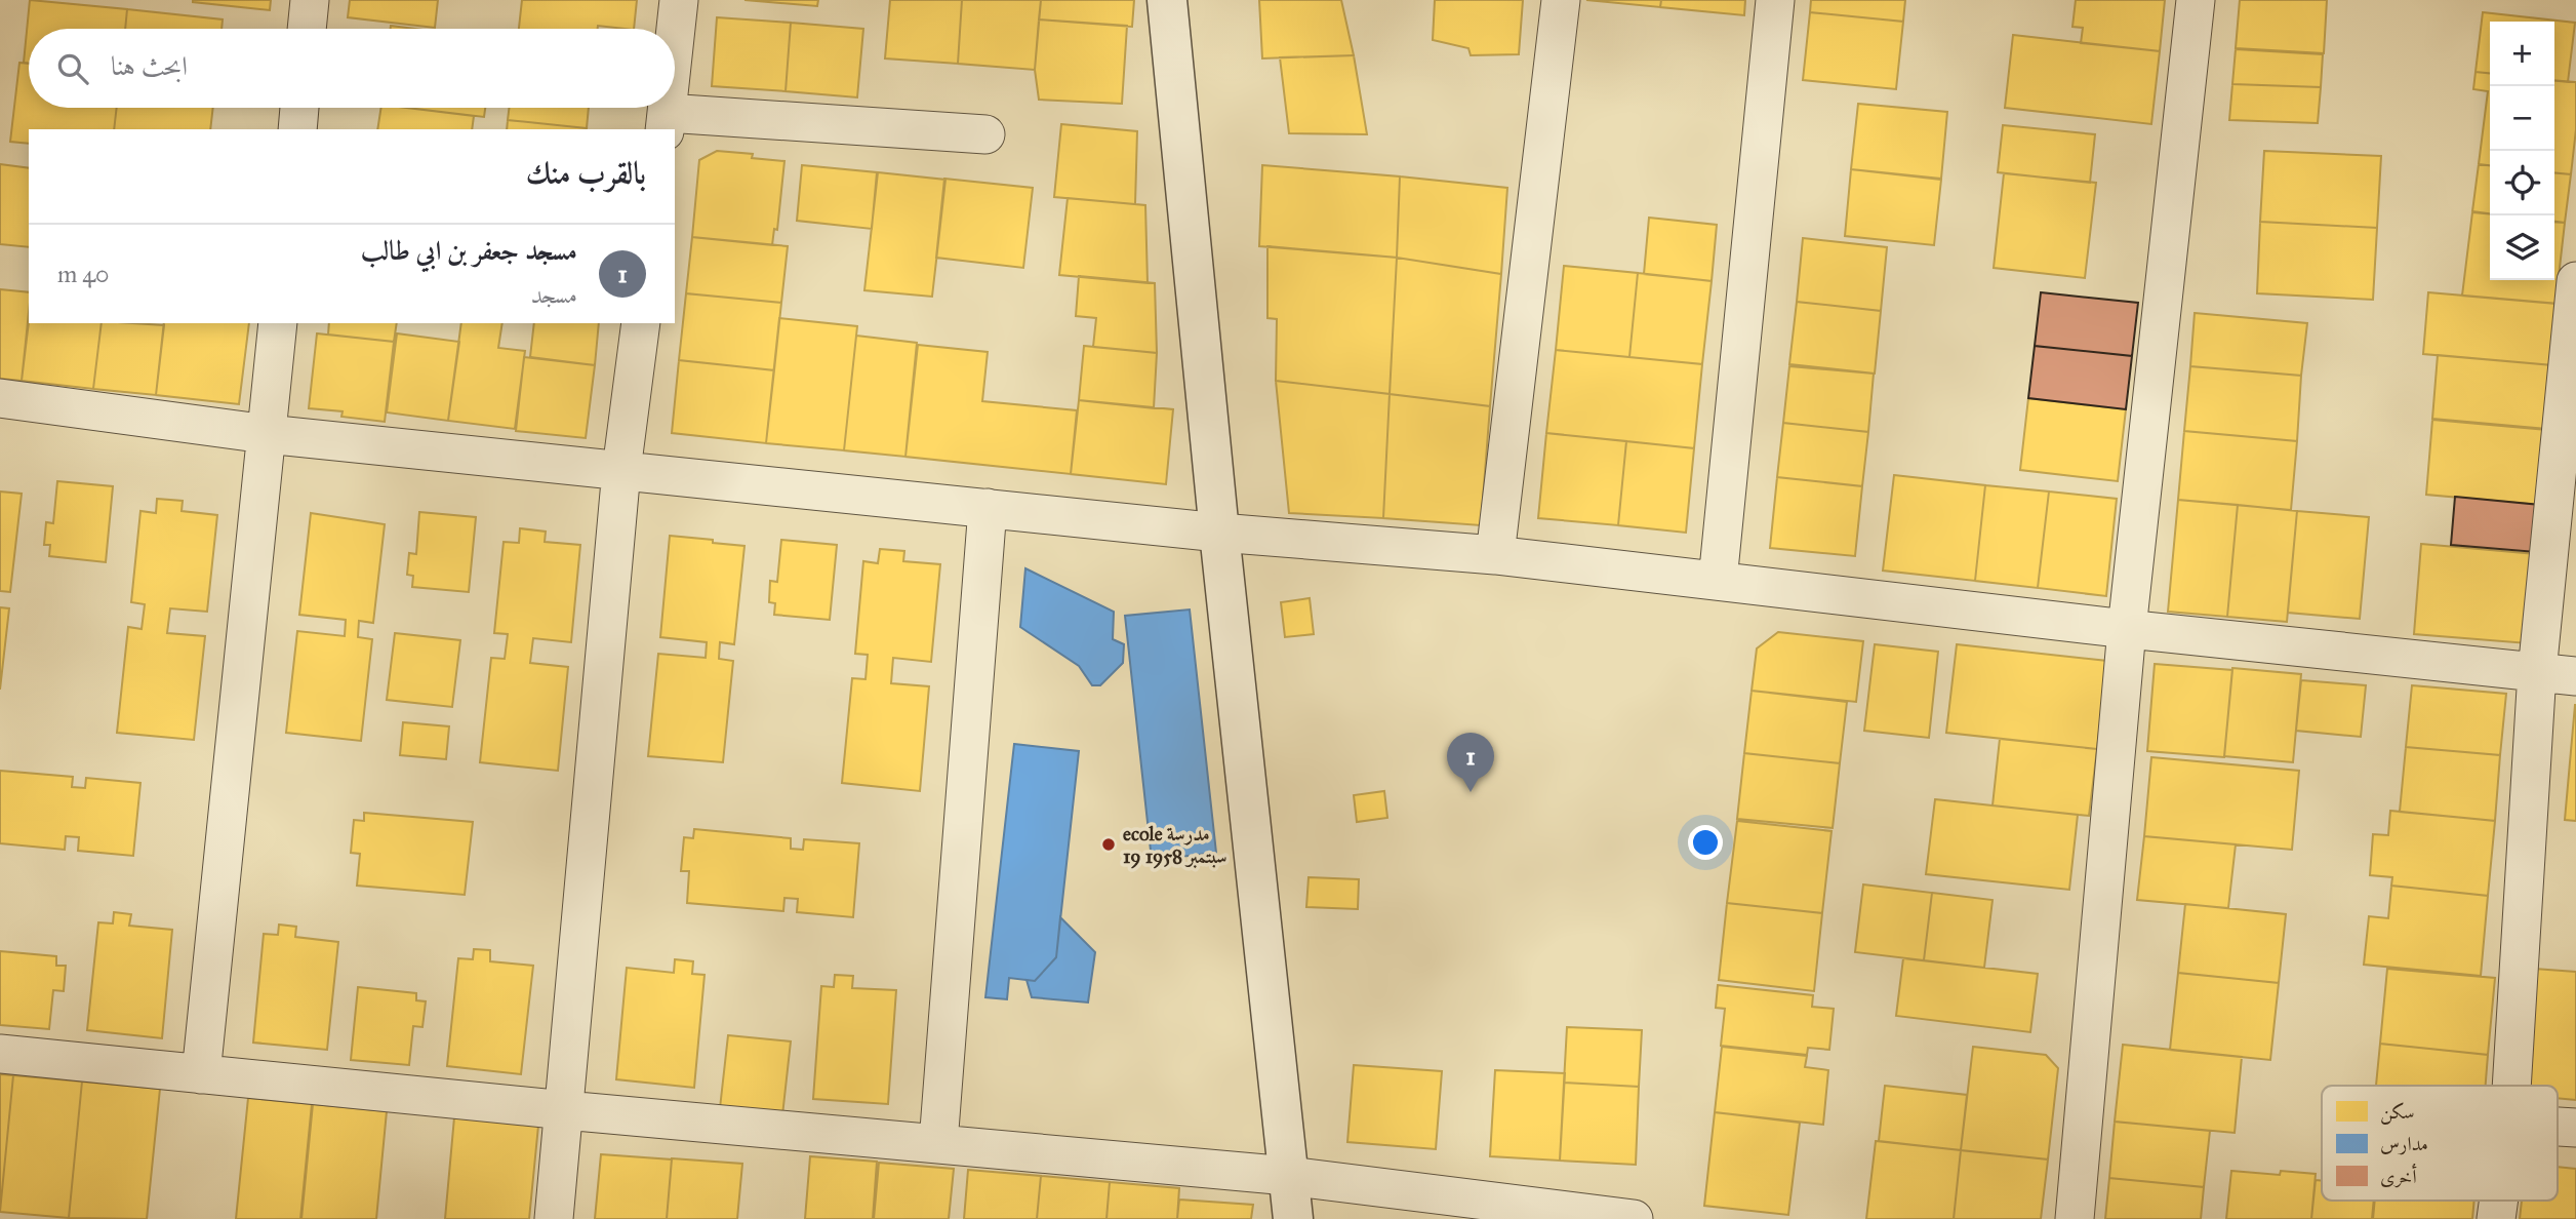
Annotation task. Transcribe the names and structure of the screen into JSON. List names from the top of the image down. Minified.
{"places":["ecole مدرسة 19 سبتمبر 1958"],"legend":["سكن","مدارس","أخرى"],"page":{"map_buttons":["+","−"],"search":"ابحث هنا","heading":"بالقرب منك","list":[{"mark":"1","name":"مسجد جعفر بن ابي طالب","note":"مسجد","value":"40 m"}],"pins":"1"}}
